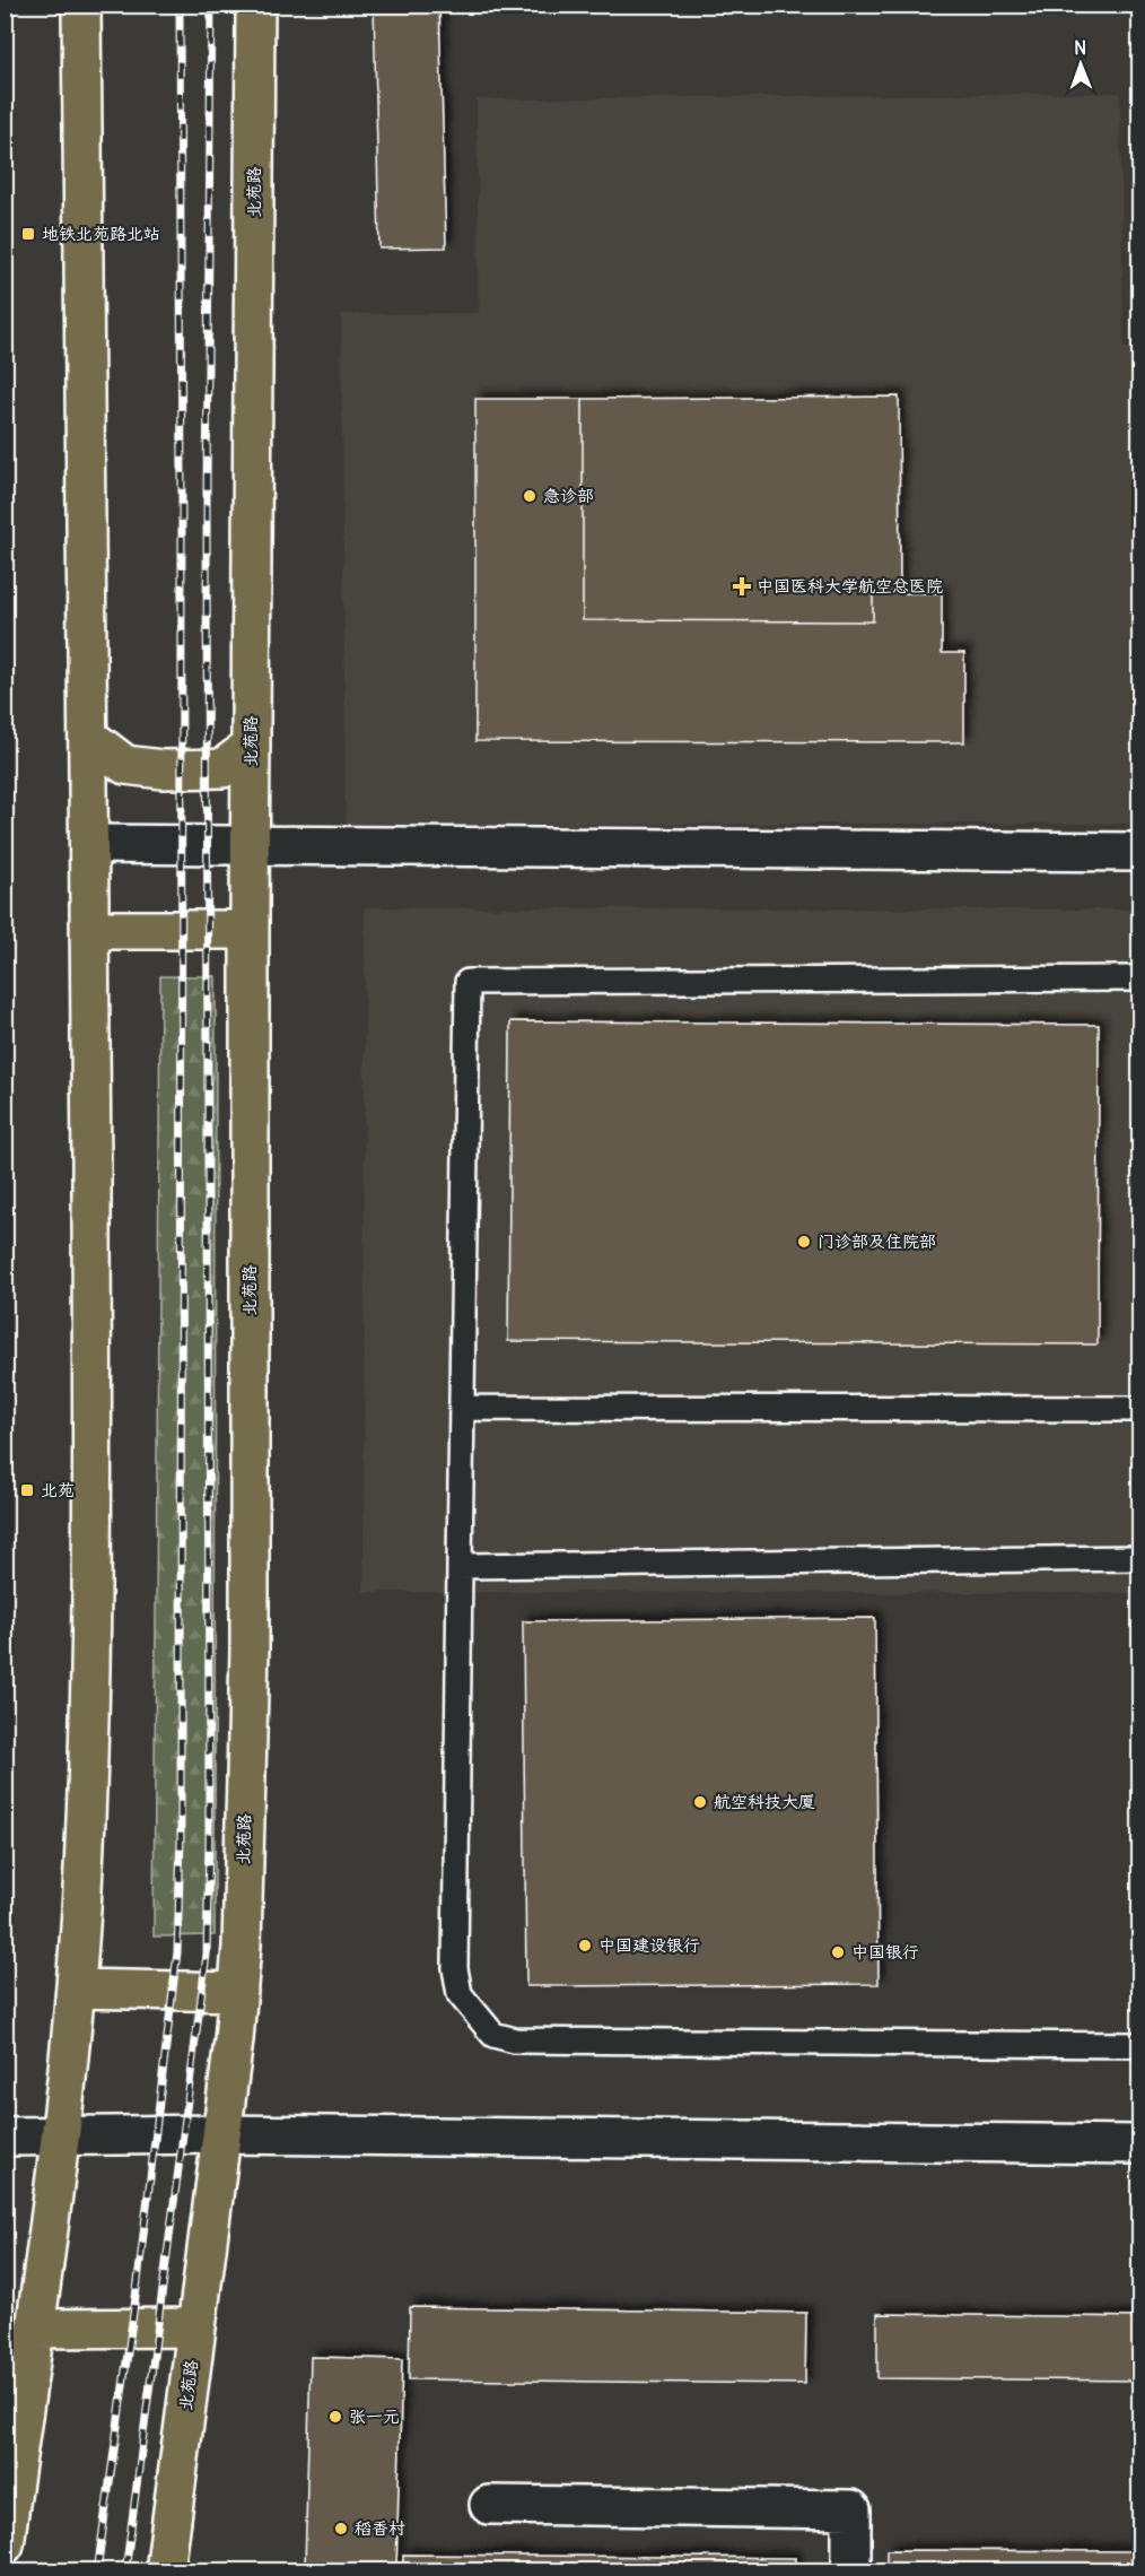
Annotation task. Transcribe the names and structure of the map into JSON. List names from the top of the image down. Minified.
{"streets":{"main road":["北苑路"]},"places":{"transit":["地铁北苑路北站","北苑"],"other":["急诊部","门诊部及住院部","航空科技大厦","中国建设银行","中国银行","张一元","稻香村"],"health":["中国医科大学航空总医院"]},"north":"top"}
